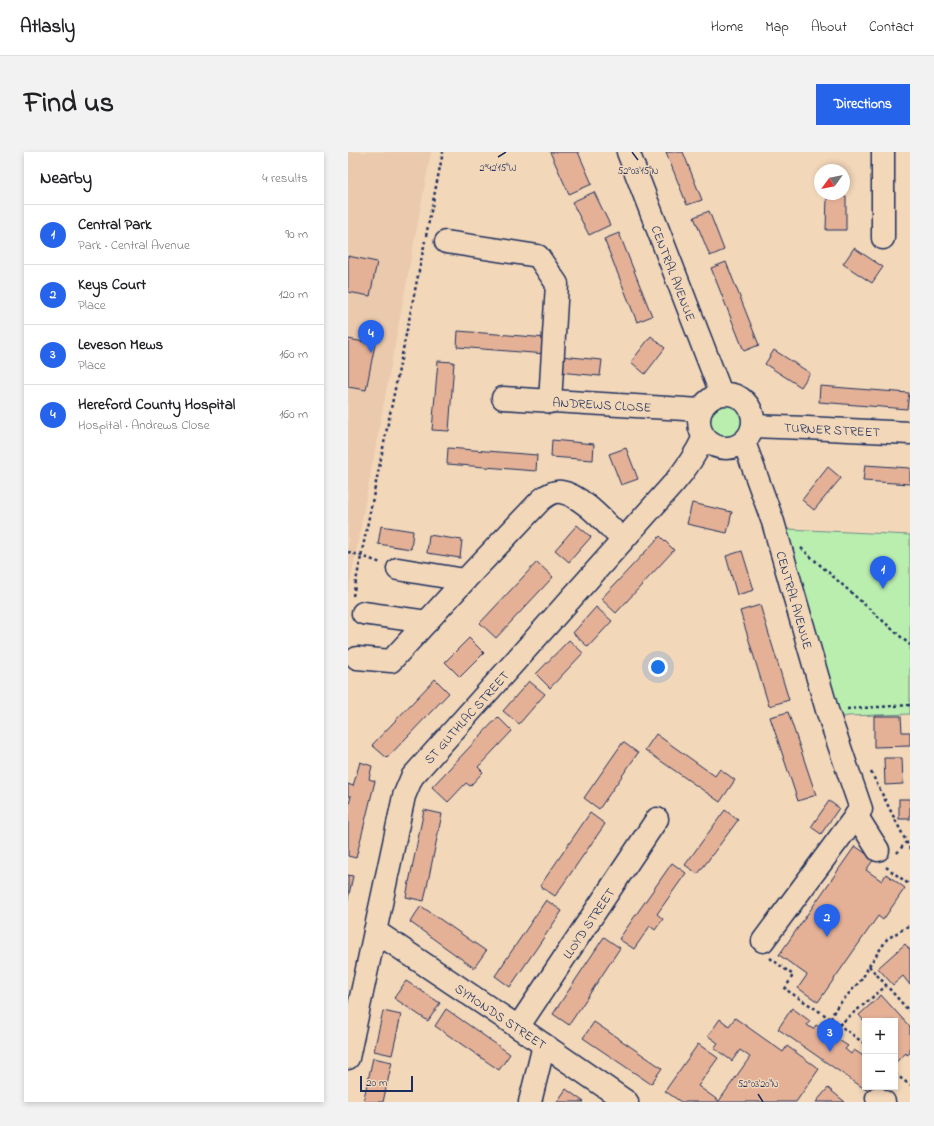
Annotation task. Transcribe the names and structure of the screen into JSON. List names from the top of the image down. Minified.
{"streets":{"street":["CENTRAL AVENUE","ANDREWS CLOSE","TURNER STREET","ST GUTHLAC STREET","LLOYD STREET","SYMONDS STREET"]},"crossings":[["CENTRAL AVENUE","ANDREWS CLOSE"],["CENTRAL AVENUE","TURNER STREET"],["CENTRAL AVENUE","ST GUTHLAC STREET"],["ANDREWS CLOSE","TURNER STREET"],["ANDREWS CLOSE","ST GUTHLAC STREET"],["TURNER STREET","ST GUTHLAC STREET"],["ST GUTHLAC STREET","SYMONDS STREET"],["LLOYD STREET","SYMONDS STREET"]],"scale_bar":"20 m","north":"bottom left","page":{"header":"Atlasly","nav":["Home","Map","About","Contact"],"title":"Find us","buttons":"Directions","heading":["Nearby","4 results"],"list":[{"mark":"1","name":"Central Park","note":"Park · Central Avenue","value":"90 m"},{"mark":"2","name":"Keys Court","note":"Place","value":"120 m"},{"mark":"3","name":"Leveson Mews","note":"Place","value":"160 m"},{"mark":"4","name":"Hereford County Hospital","note":"Hospital · Andrews Close","value":"160 m"}],"pins":["4","1","2","3"],"map_buttons":["+","−"],"scale":"20 m"},"coordinates":["2°42'15\"W","52°03'15\"N","52°03'20\"N"]}
